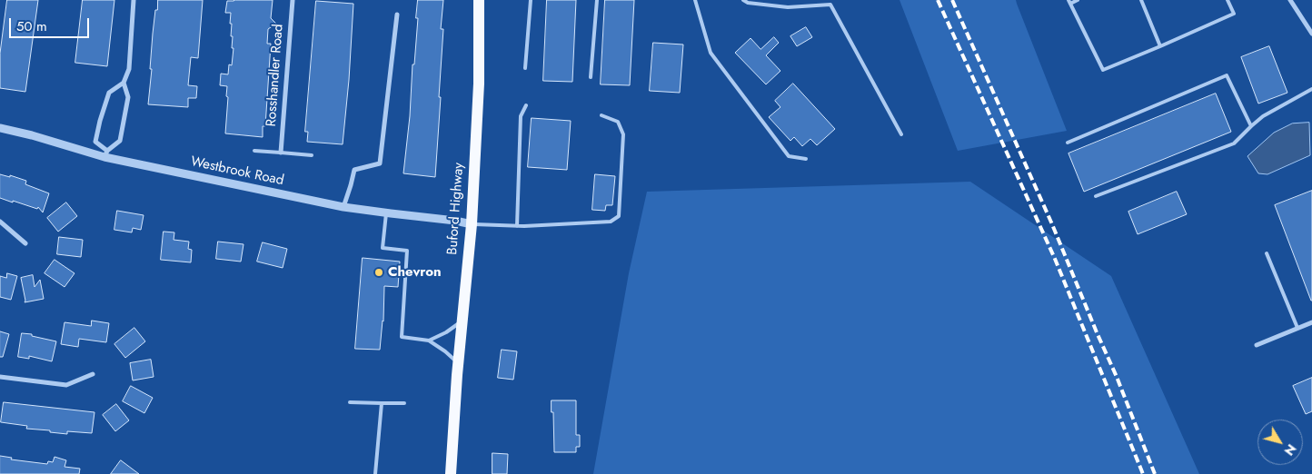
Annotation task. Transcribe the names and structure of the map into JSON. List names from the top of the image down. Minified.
{"streets":{"main road":["Buford Highway"],"street":["Rosshandler Road","Westbrook Road"]},"crossings":[["Westbrook Road","Buford Highway"]],"places":["Chevron"],"scale_bar":"50 m","north":"bottom right"}
